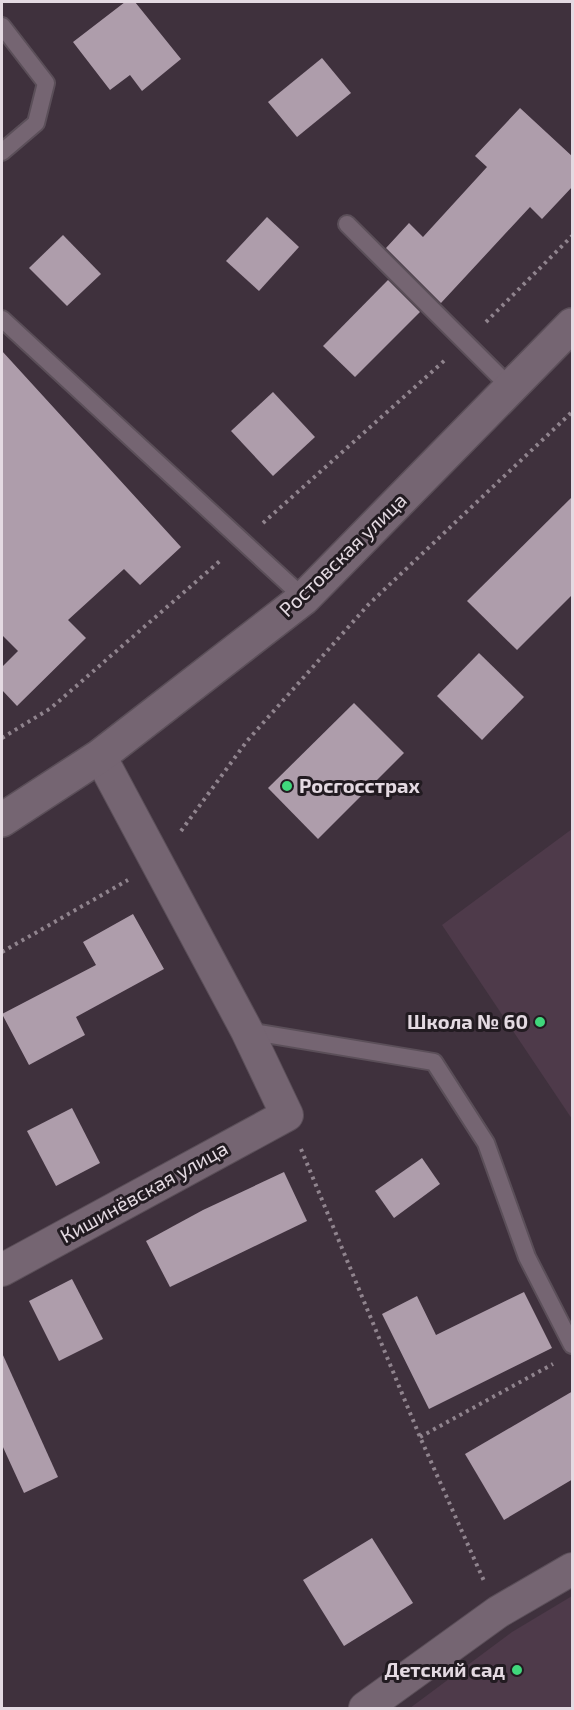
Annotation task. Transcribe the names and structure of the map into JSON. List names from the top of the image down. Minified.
{"streets":{"street":["Ростовская улица","Кишинёвская улица"]},"places":["Росгосстрах","Школа № 60","Детский сад"]}
